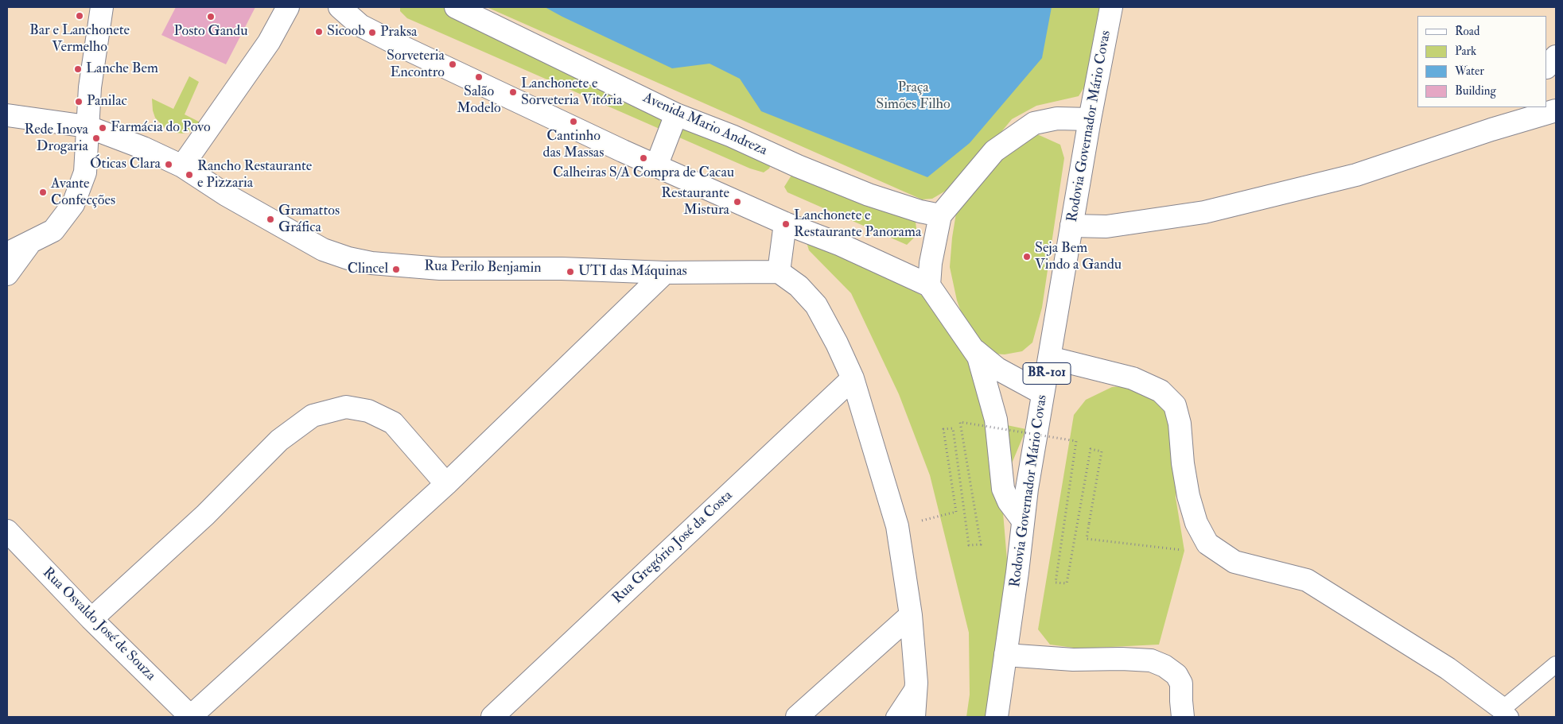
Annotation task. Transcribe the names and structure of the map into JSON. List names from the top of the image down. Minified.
{"streets":{"main road":["Avenida Mario Andreza","Rodovia Governador Mário Covas","Rua Perilo Benjamin","BR-101","Rua Gregório José da Costa","Rua Osvaldo José de Souza"]},"parks":["Praça Simões Filho"],"places":["Bar e Lanchonete Vermelho","Posto Gandu","Sicoob","Praksa","Sorveteria Encontro","Lanche Bem","Salão Modelo","Lanchonete e Sorveteria Vitória","Panilac","Cantinho das Massas","Farmácia do Povo","Rede Inova Drogaria","Calheiras S/A Compra de Cacau","Óticas Clara","Rancho Restaurante e Pizzaria","Avante Confecções","Restaurante Mistura","Gramattos Gráfica","Lanchonete e Restaurante Panorama","Seja Bem Vindo a Gandu","Clincel","UTI das Máquinas"],"legend":["Road","Park","Water","Building"]}
